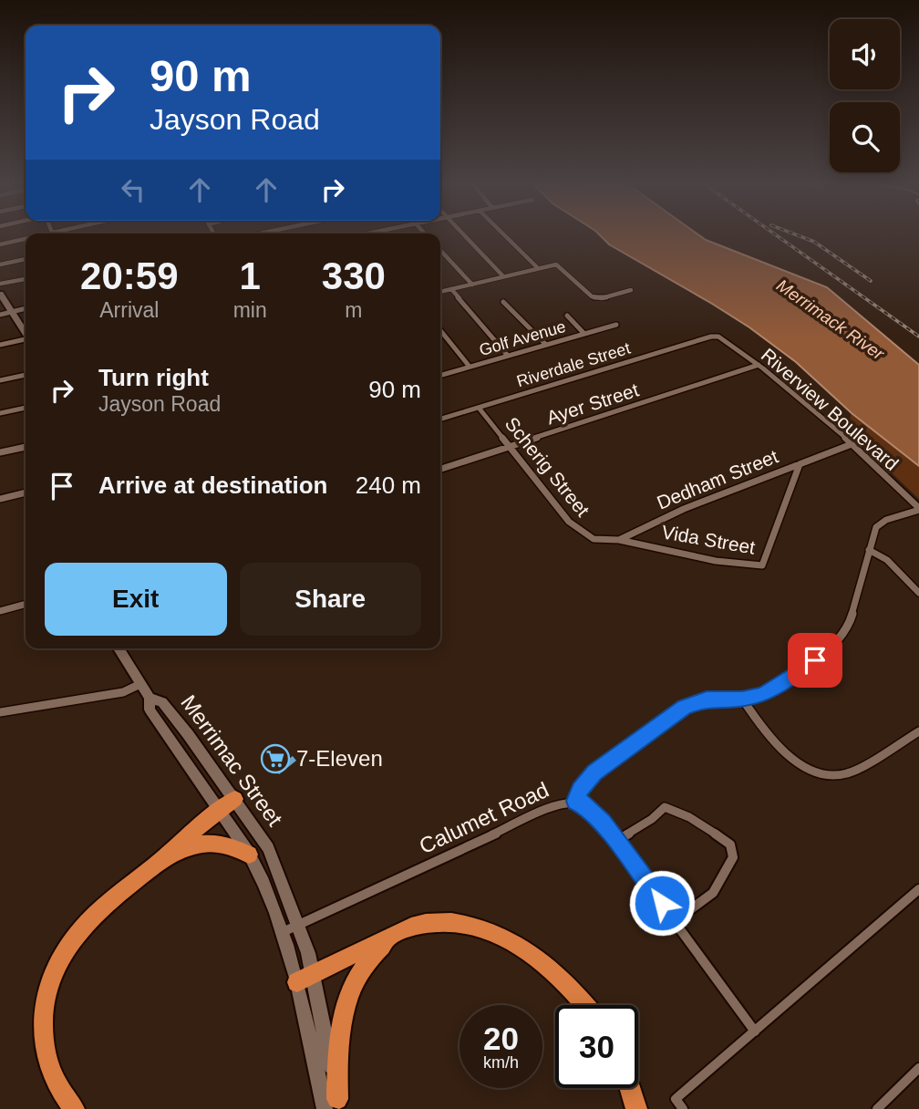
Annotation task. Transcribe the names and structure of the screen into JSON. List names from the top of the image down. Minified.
{"streets":{"main road":["Merrimac Street"],"street":["Golf Avenue","Riverdale Street","Ayer Street","Riverview Boulevard","Scherig Street","Dedham Street","Vida Street","Calumet Road"]},"crossings":[["Riverdale Street","Riverview Boulevard"],["Riverdale Street","Scherig Street"],["Ayer Street","Riverview Boulevard"],["Ayer Street","Scherig Street"],["Riverview Boulevard","Dedham Street"],["Scherig Street","Dedham Street"],["Dedham Street","Vida Street"],["Merrimac Street","Calumet Road"]],"water":["Merrimack River"],"places":{"supermarket":["7-Eleven"]},"page":{"turn":["90 m","Jayson Road"],"eta":["20:59","Arrival","1","min","330","m"],"list":[{"name":"Turn right","note":"Jayson Road","value":"90 m"},{"name":"Arrive at destination","value":"240 m"}],"buttons":["Exit","Share"],"speed":"20 km/h","limit":"30"}}
